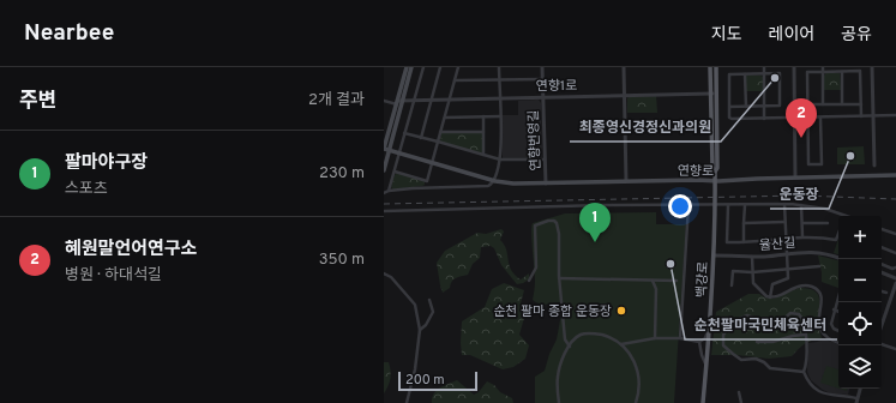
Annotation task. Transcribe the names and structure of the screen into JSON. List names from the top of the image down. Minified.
{"streets":{"main road":["연향로","백강로"],"street":["연향1로","연향번영길","율산길"]},"crossings":[["연향1로","연향번영길"],["연향번영길","연향로"],["율산길","백강로"]],"places":["최종영신경정신과의원","운동장","순천팔마국민체육센터","순천 팔마 종합 운동장"],"scale_bar":"200 m","page":{"header":"Nearbee","nav":["지도","레이어","공유"],"heading":["주변","2개 결과"],"pins":["2","1"],"list":[{"mark":"1","name":"팔마야구장","note":"스포츠","value":"230 m"},{"mark":"2","name":"혜원말언어연구소","note":"병원 · 하대석길","value":"350 m"}],"map_buttons":["+","−"],"scale":"200 m"}}
